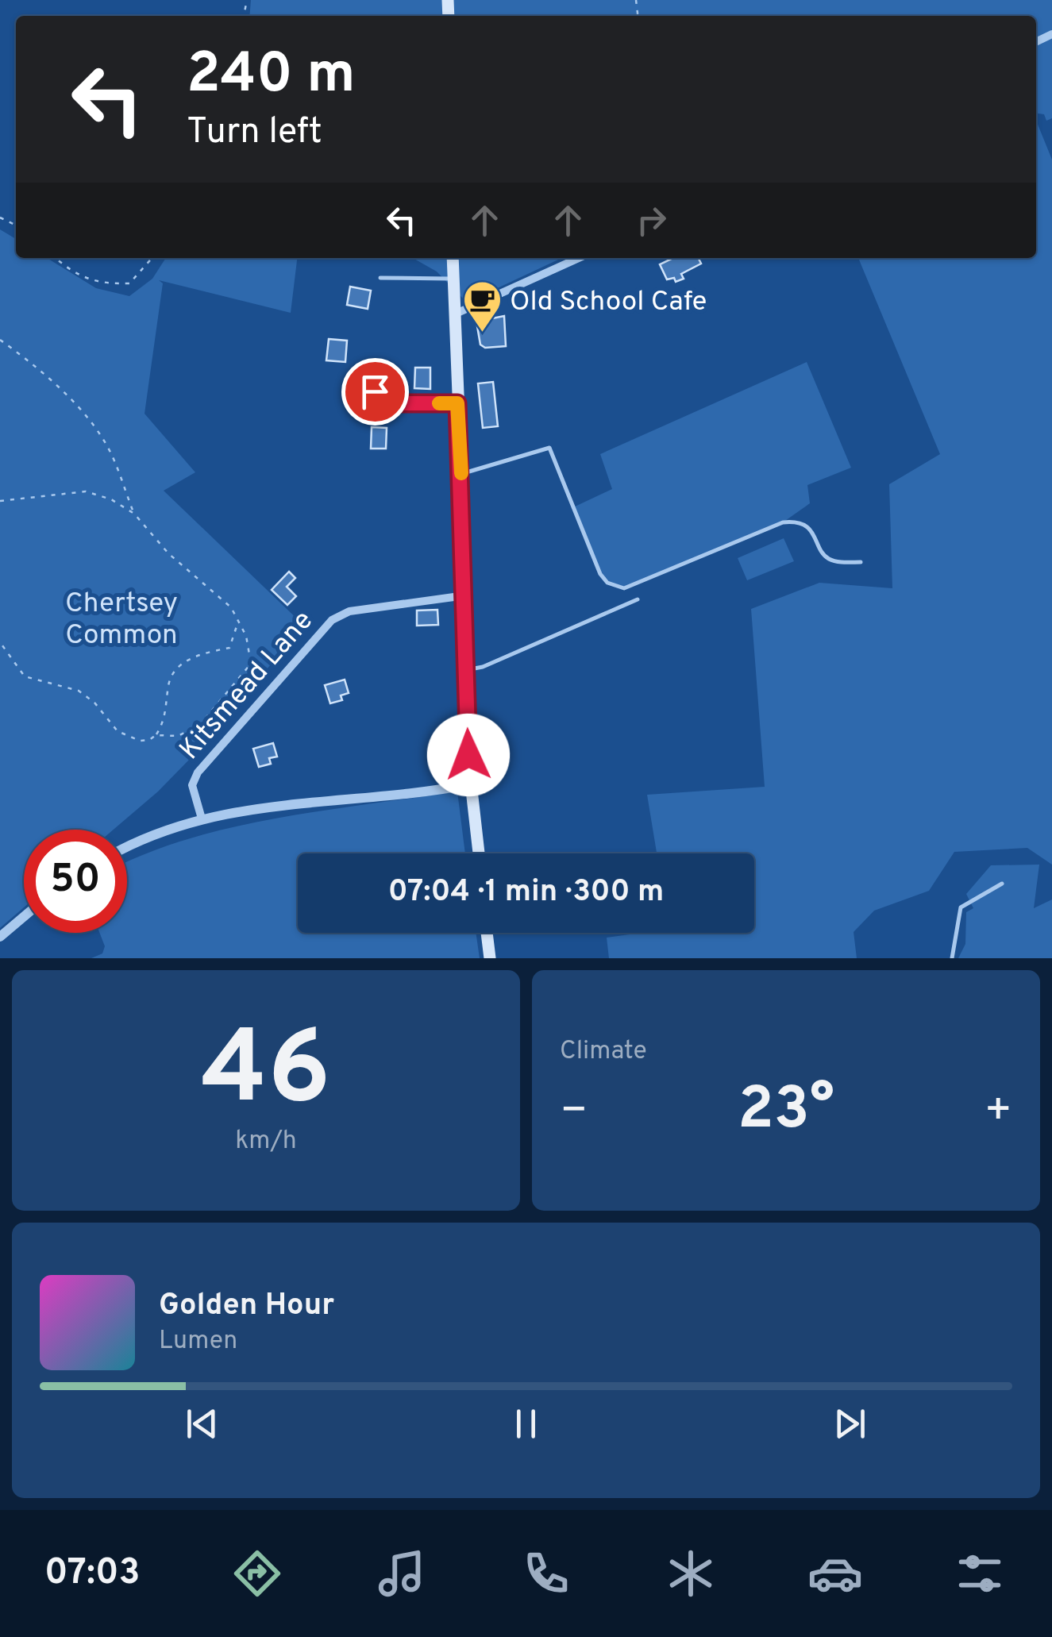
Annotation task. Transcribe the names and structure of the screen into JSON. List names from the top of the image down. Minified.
{"streets":{"street":["Kitsmead Lane"]},"parks":["Chertsey Common"],"places":{"cafe":["Old School Cafe"]},"page":{"turn":["240 m","Turn left"],"limit":"50","trip":"07:04 · 1 min · 300 m","tile":[["46","km/h"],"Climate"],"heat":["−","23°","+"],"song":["Golden Hour","Lumen"],"tabs":"07:03"}}
